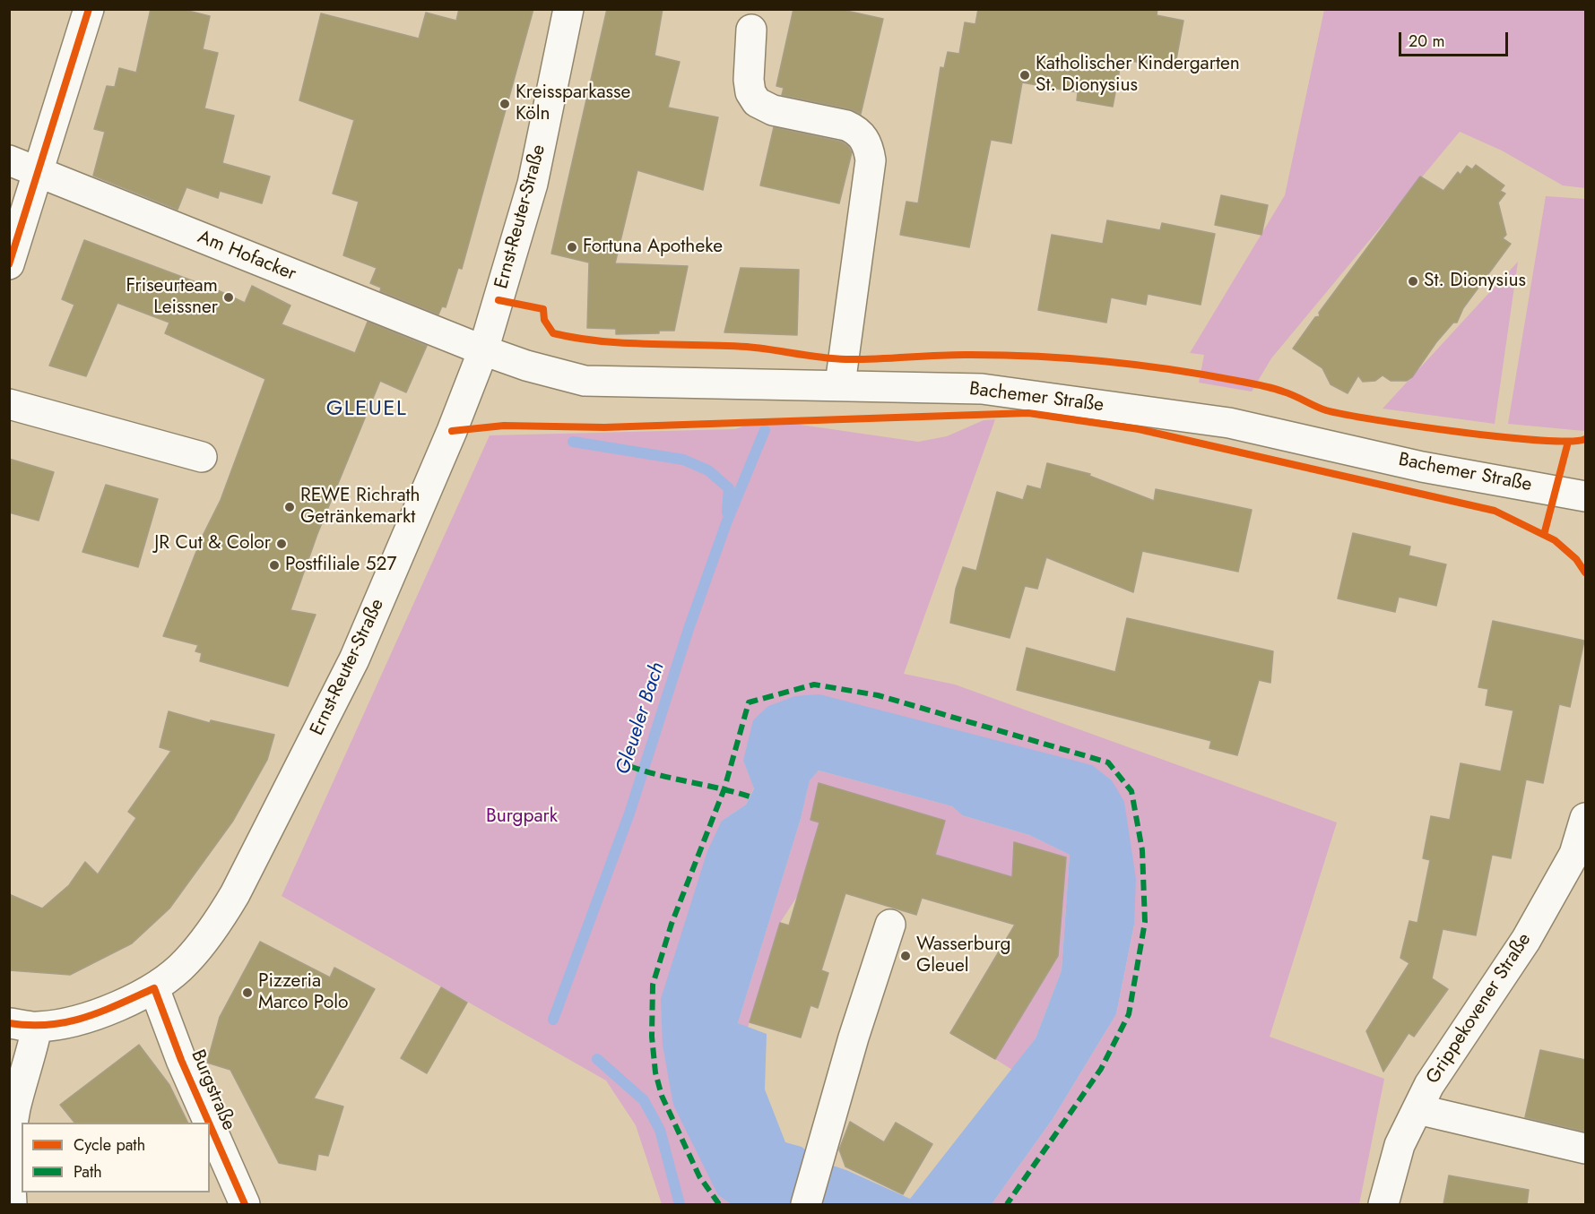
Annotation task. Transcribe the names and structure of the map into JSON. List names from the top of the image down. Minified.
{"streets":{"street":["Ernst-Reuter-Straße","Am Hofacker","Bachemer Straße","Grippekovener Straße","Burgstraße"]},"crossings":[["Ernst-Reuter-Straße","Am Hofacker"],["Ernst-Reuter-Straße","Bachemer Straße"],["Ernst-Reuter-Straße","Burgstraße"],["Am Hofacker","Bachemer Straße"]],"districts":["GLEUEL"],"water":["Gleueler Bach"],"parks":["Burgpark"],"places":["Katholischer Kindergarten St. Dionysius","Kreissparkasse Köln","Fortuna Apotheke","St. Dionysius","Friseurteam Leissner","REWE Richrath Getränkemarkt","JR Cut & Color","Postfiliale 527","Wasserburg Gleuel","Pizzeria Marco Polo"],"legend":["Cycle path","Path"],"scale_bar":"20 m"}
